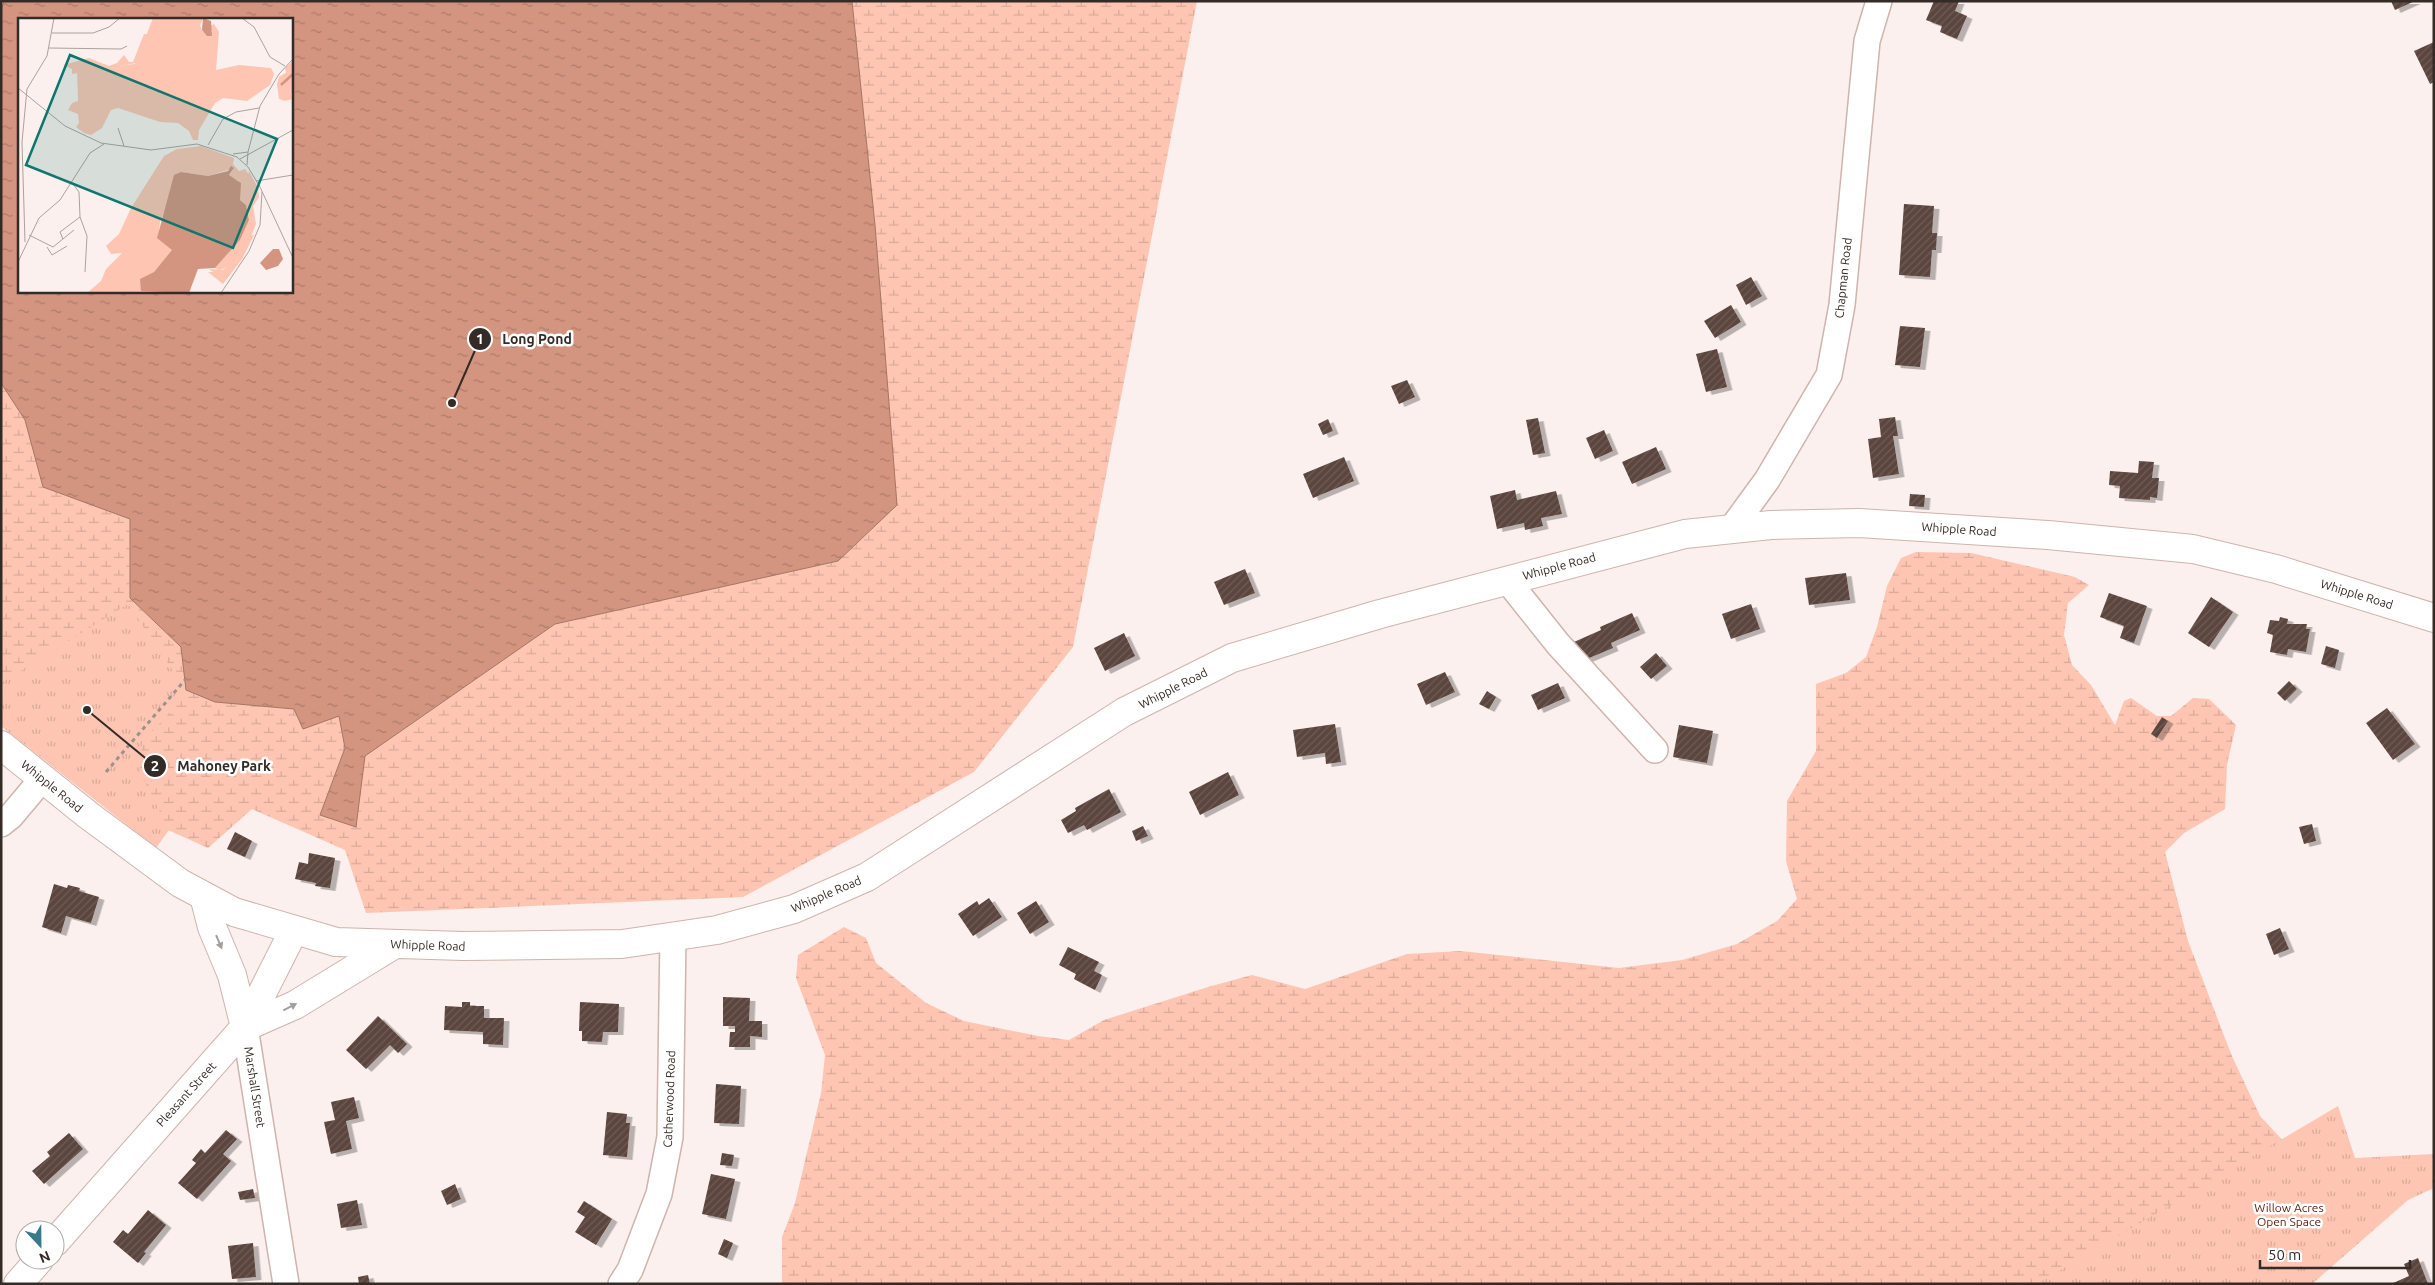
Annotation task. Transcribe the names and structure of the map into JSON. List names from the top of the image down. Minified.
{"streets":{"main road":["Whipple Road","Marshall Street","Pleasant Street"],"street":["Chapman Road","Catherwood Road"]},"crossings":[["Chapman Road","Whipple Road"],["Whipple Road","Marshall Street"],["Whipple Road","Pleasant Street"],["Whipple Road","Catherwood Road"],["Marshall Street","Pleasant Street"]],"parks":["Willow Acres Open Space"],"places":["Long Pond","Mahoney Park"],"scale_bar":"50 m","north":"bottom"}
